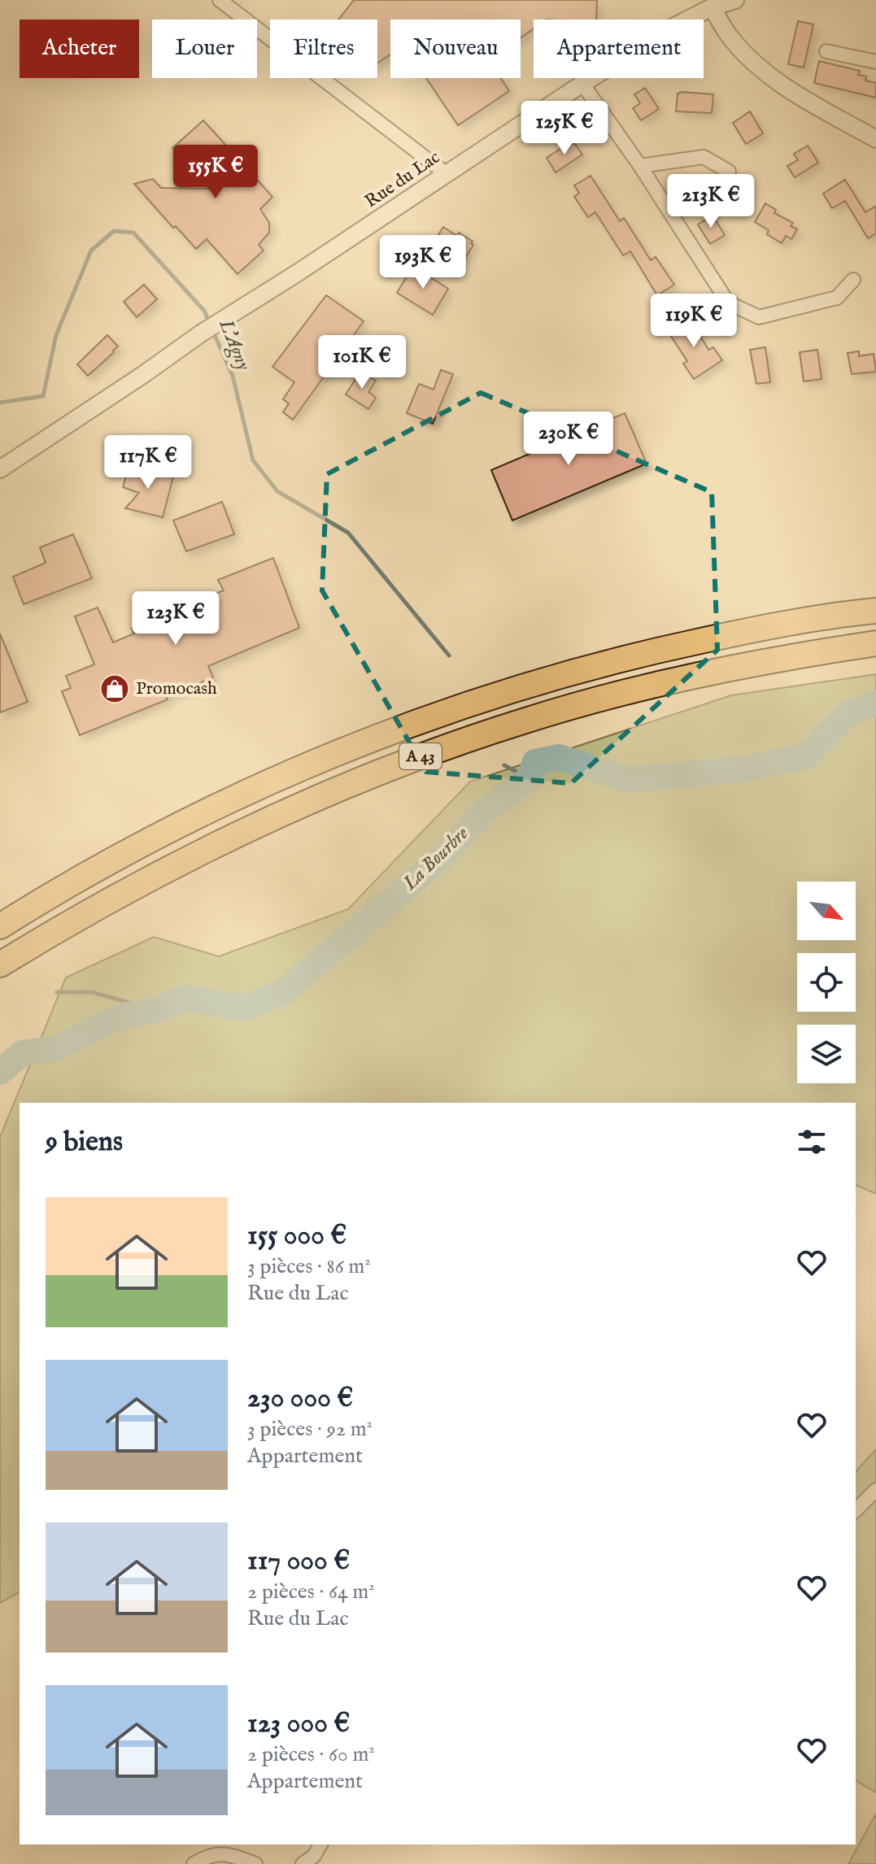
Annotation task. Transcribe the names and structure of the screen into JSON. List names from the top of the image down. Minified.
{"streets":{"highway":["A 43"],"street":["Rue du Lac"]},"water":["L'Agny","La Bourbre"],"places":{"shop":["Promocash"]},"north":"bottom right","page":{"chip":["Acheter","Louer","Filtres","Nouveau","Appartement"],"price":["125K €","155K €","213K €","193K €","119K €","101K €","230K €","117K €","123K €"],"heading":"9 biens","list":[{"name":"155 000 €","note":"3 pièces · 86 m² · Rue du Lac"},{"name":"230 000 €","note":"3 pièces · 92 m² · Appartement"},{"name":"117 000 €","note":"2 pièces · 64 m² · Rue du Lac"},{"name":"123 000 €","note":"2 pièces · 60 m² · Appartement"}]}}
